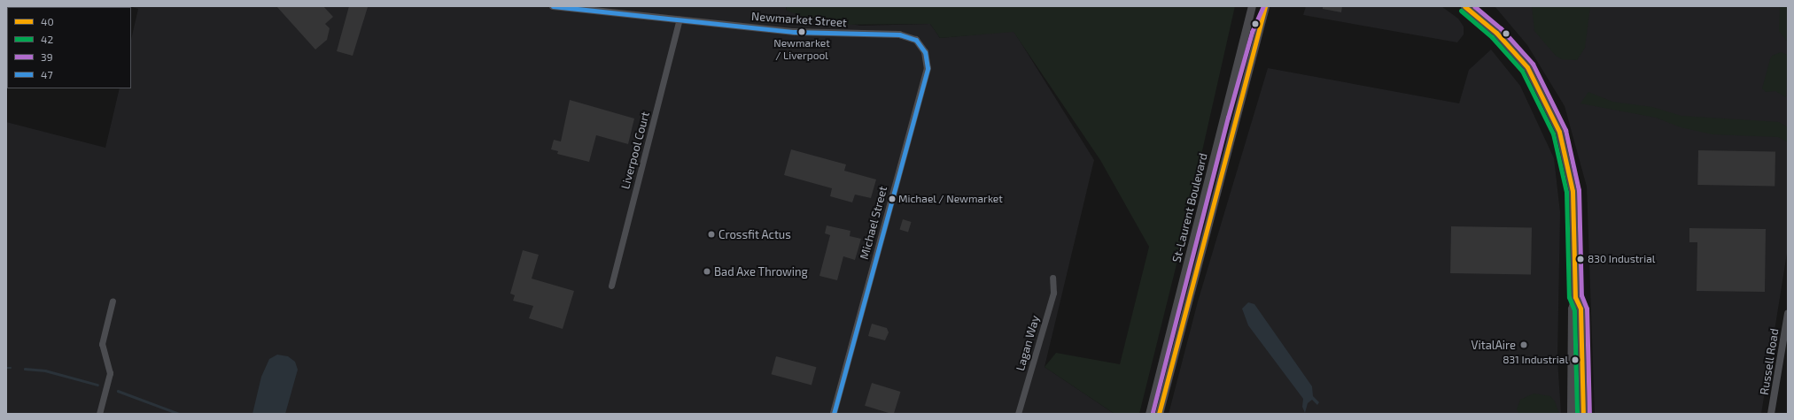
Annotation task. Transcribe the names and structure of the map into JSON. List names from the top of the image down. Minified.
{"streets":{"main road":["St-Laurent Boulevard"],"street":["Newmarket Street","Liverpool Court","Michael Street","Lagan Way","Russell Road"]},"crossings":[["Newmarket Street","Liverpool Court"],["Newmarket Street","Michael Street"]],"places":["Newmarket / Liverpool","Michael / Newmarket","Crossfit Actus","830 Industrial","Bad Axe Throwing","VitalAire","831 Industrial"],"lines":["transit line 40","transit line 39","transit line 47","transit line 42"],"legend":["40","42","39","47"]}
